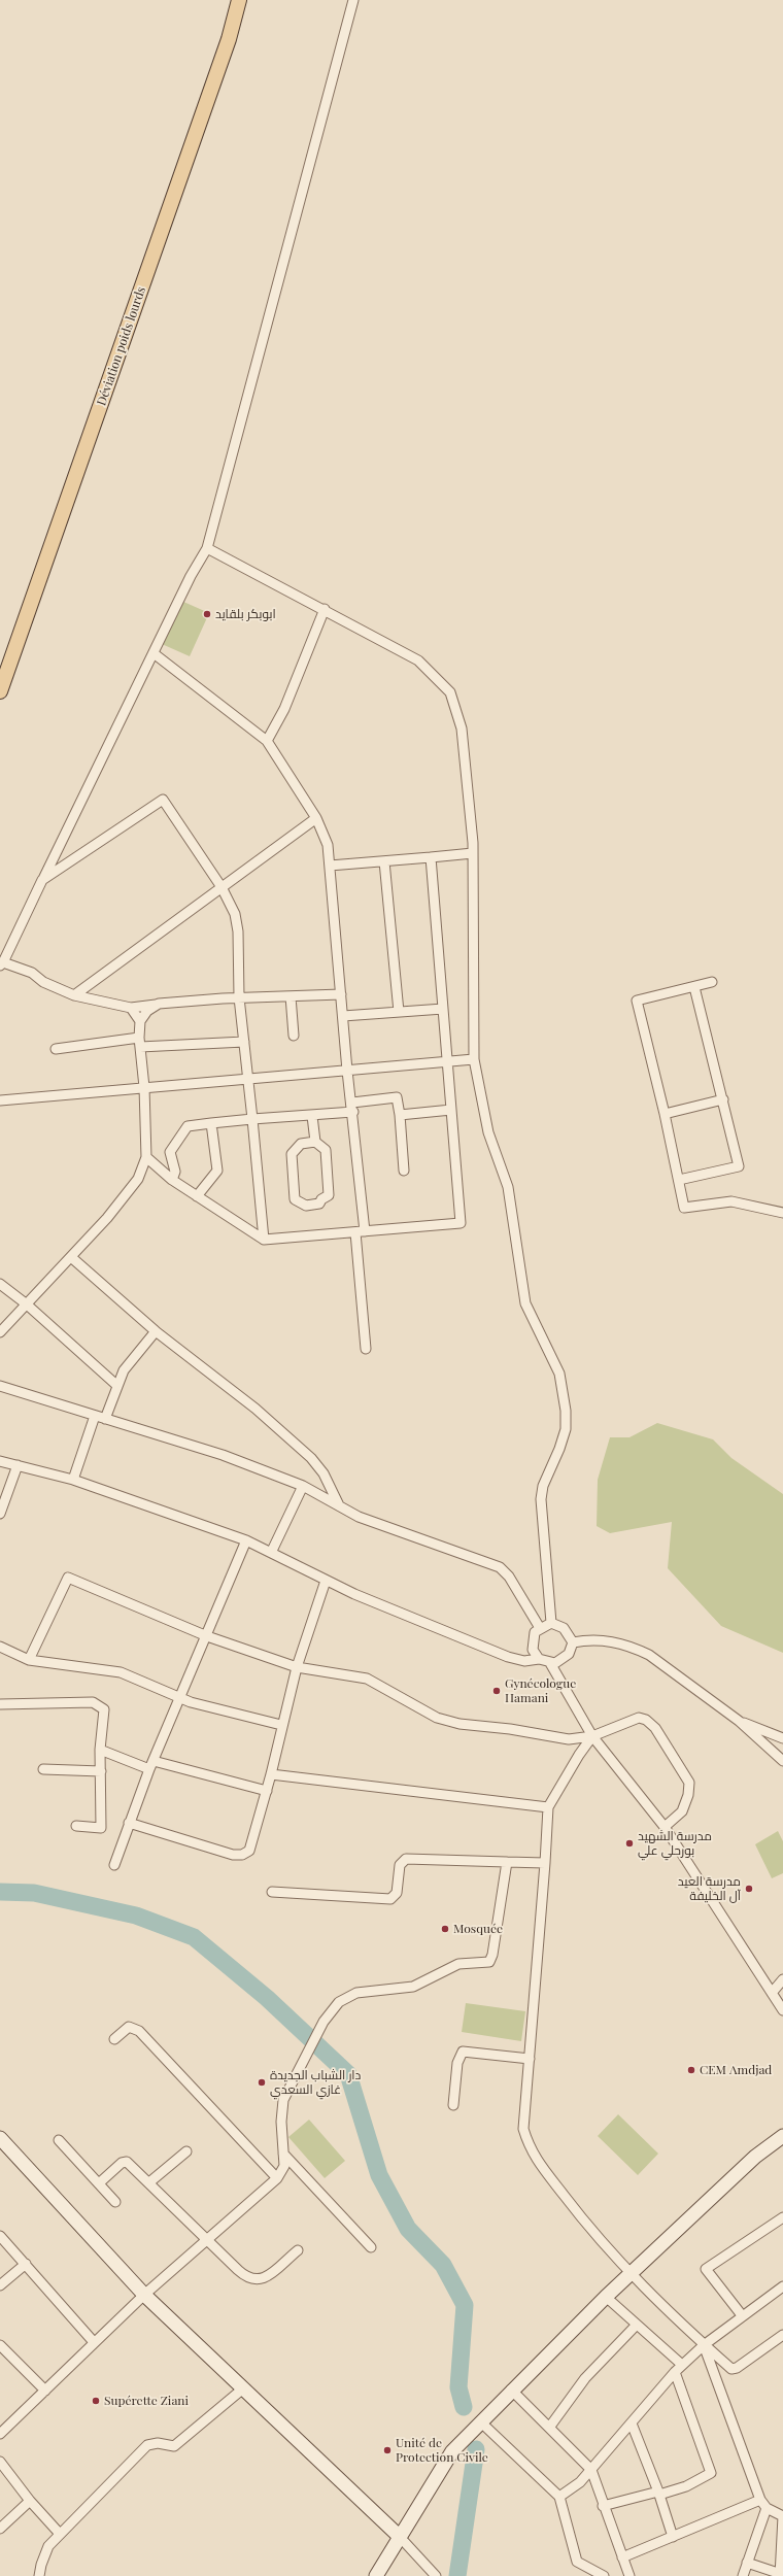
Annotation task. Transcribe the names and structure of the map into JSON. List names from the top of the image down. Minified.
{"streets":{"main road":["Déviation poids lourds"]},"places":["ابوبكر بلقايد","Gynécologue Hamani","مدرسة الشهيد بورحلي علي","مدرسة العيد آل الخليفة","Mosquée","CEM Amdjad","دار الشباب الجديدة غازي السعدي","Supérette Ziani","Unité de Protection Civile"]}
